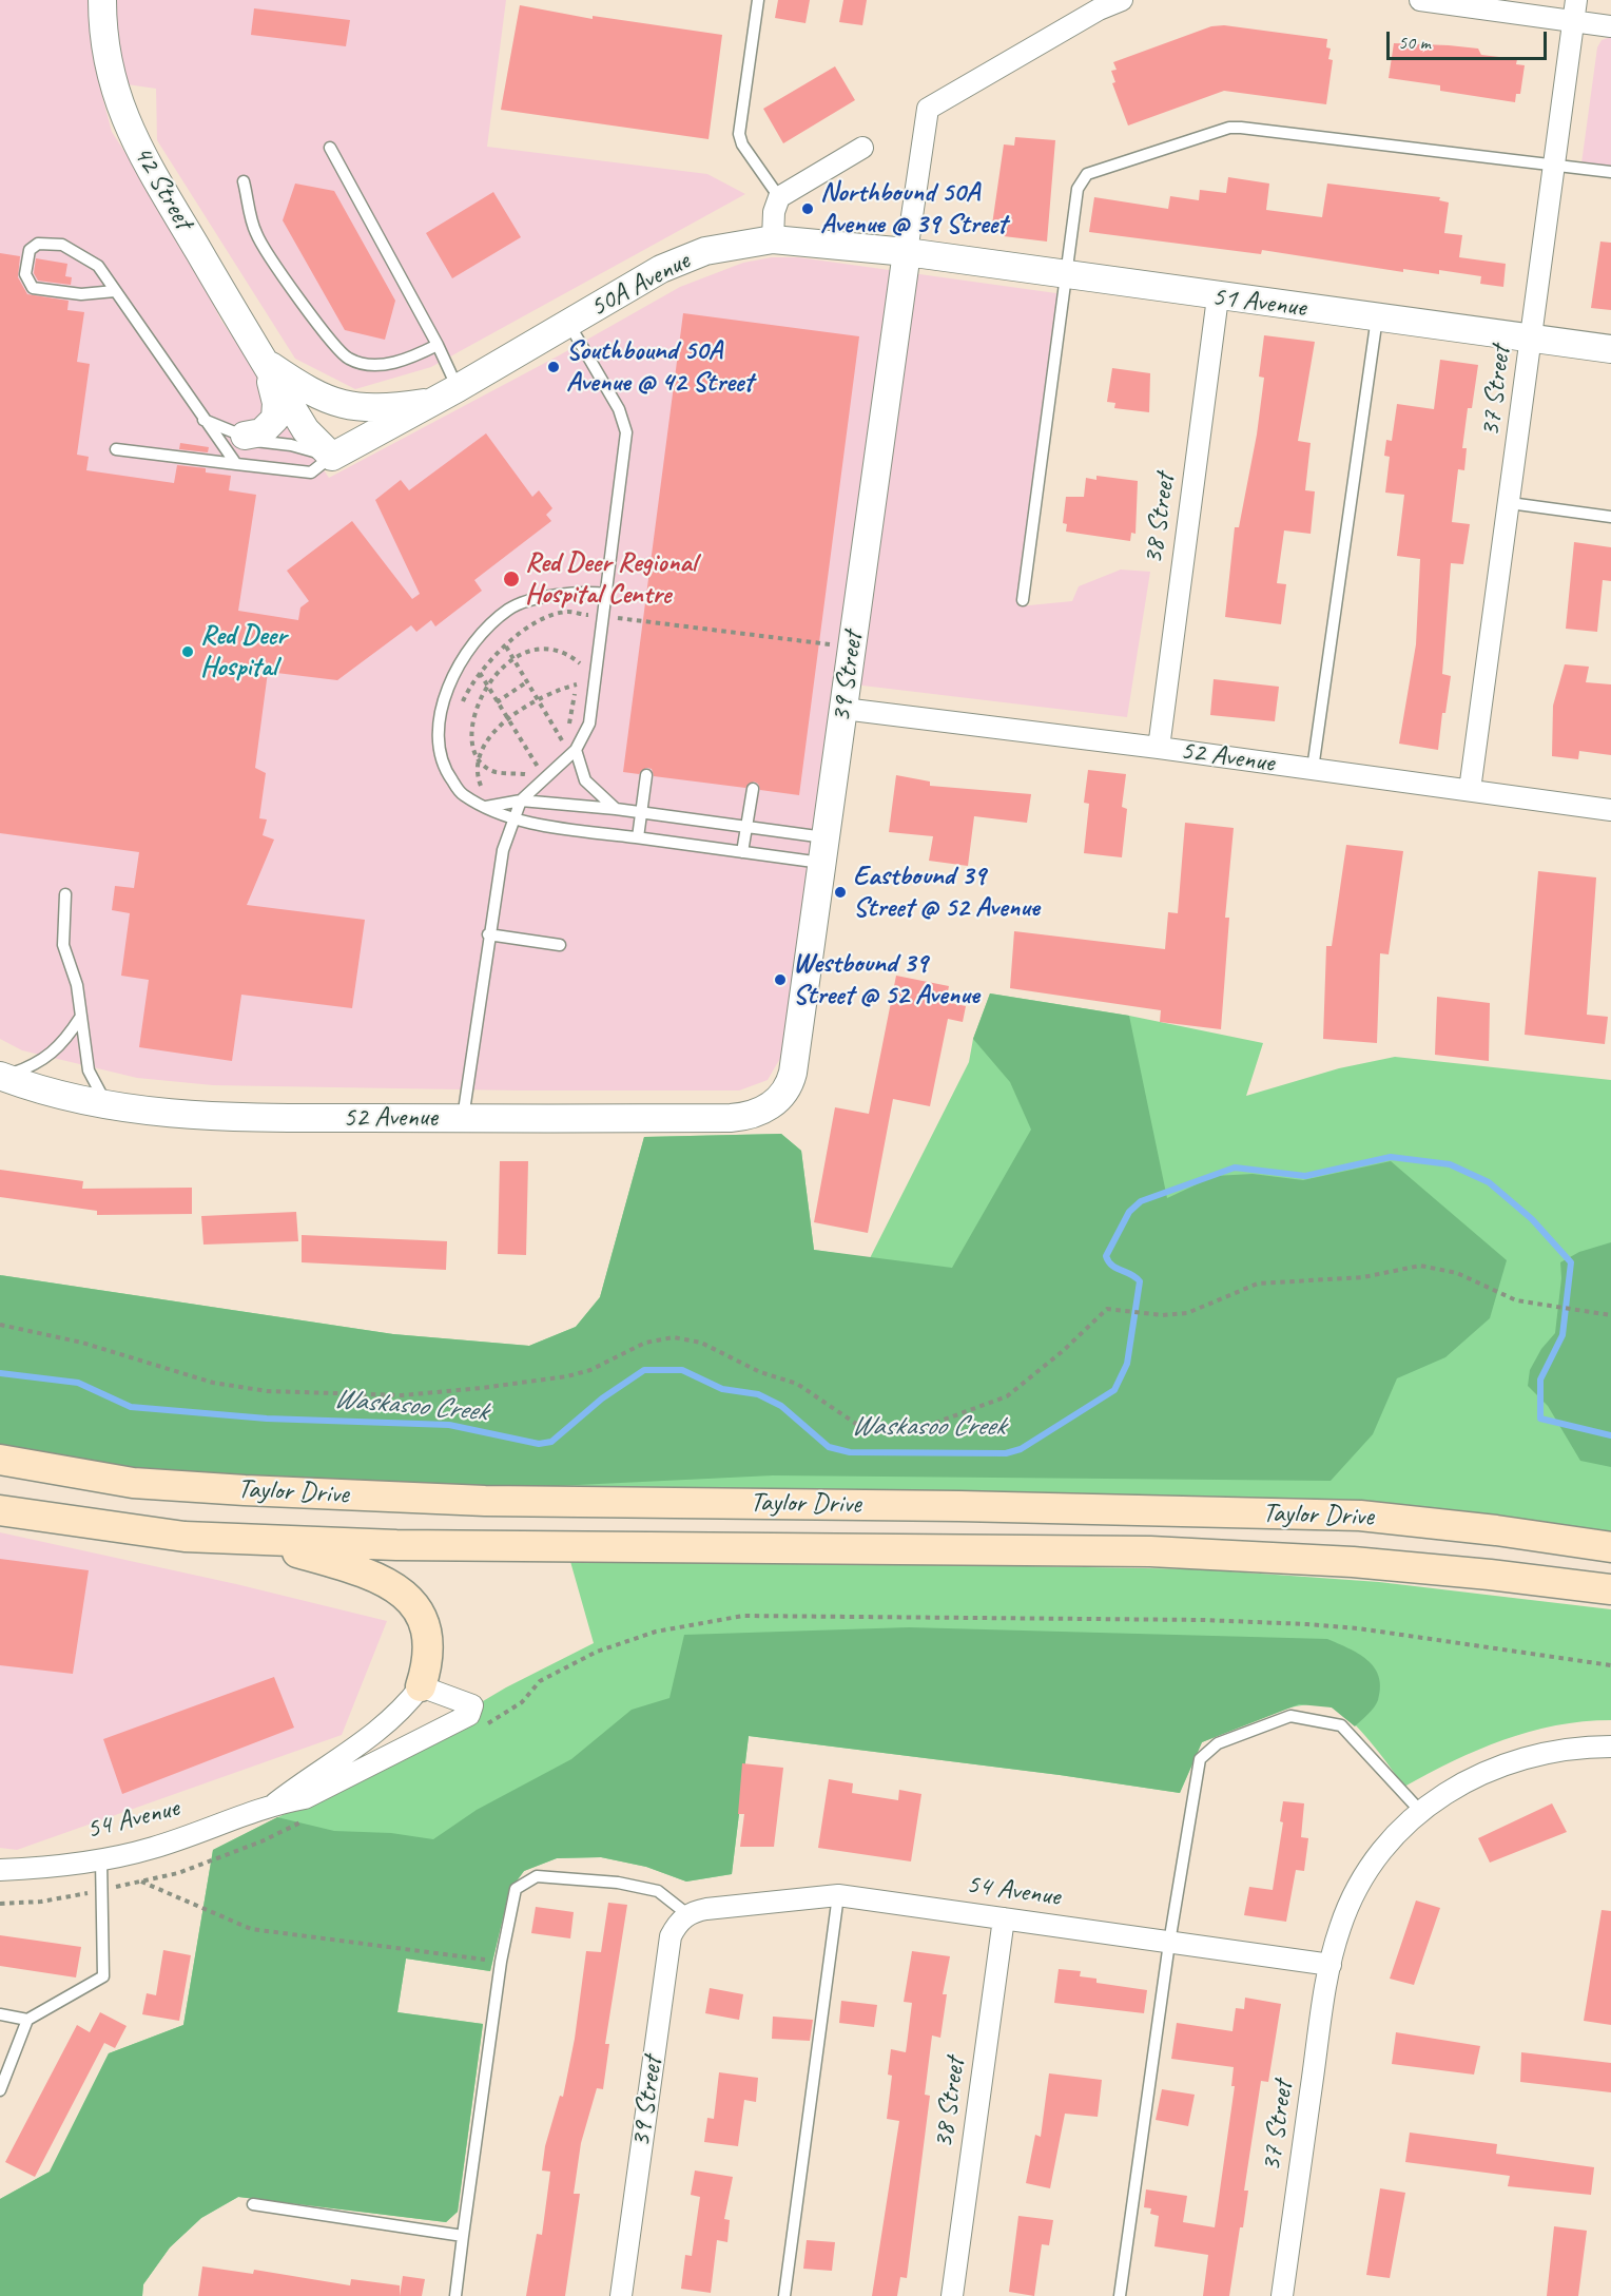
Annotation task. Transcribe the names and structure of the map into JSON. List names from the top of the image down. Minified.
{"streets":{"main road":["Taylor Drive"],"street":["42 Street","50A Avenue","51 Avenue","37 Street","38 Street","39 Street","52 Avenue","54 Avenue"]},"crossings":[["42 Street","50A Avenue"],["50A Avenue","51 Avenue"],["50A Avenue","39 Street"],["51 Avenue","37 Street"],["51 Avenue","38 Street"],["51 Avenue","39 Street"],["37 Street","52 Avenue"],["37 Street","54 Avenue"],["38 Street","52 Avenue"],["38 Street","54 Avenue"],["39 Street","52 Avenue"],["39 Street","54 Avenue"]],"water":["Waskasoo Creek"],"places":["Northbound 50A Avenue @ 39 Street","Southbound 50A Avenue @ 42 Street","Red Deer Regional Hospital Centre","Red Deer Hospital","Eastbound 39 Street @ 52 Avenue","Westbound 39 Street @ 52 Avenue"],"scale_bar":"50 m"}
